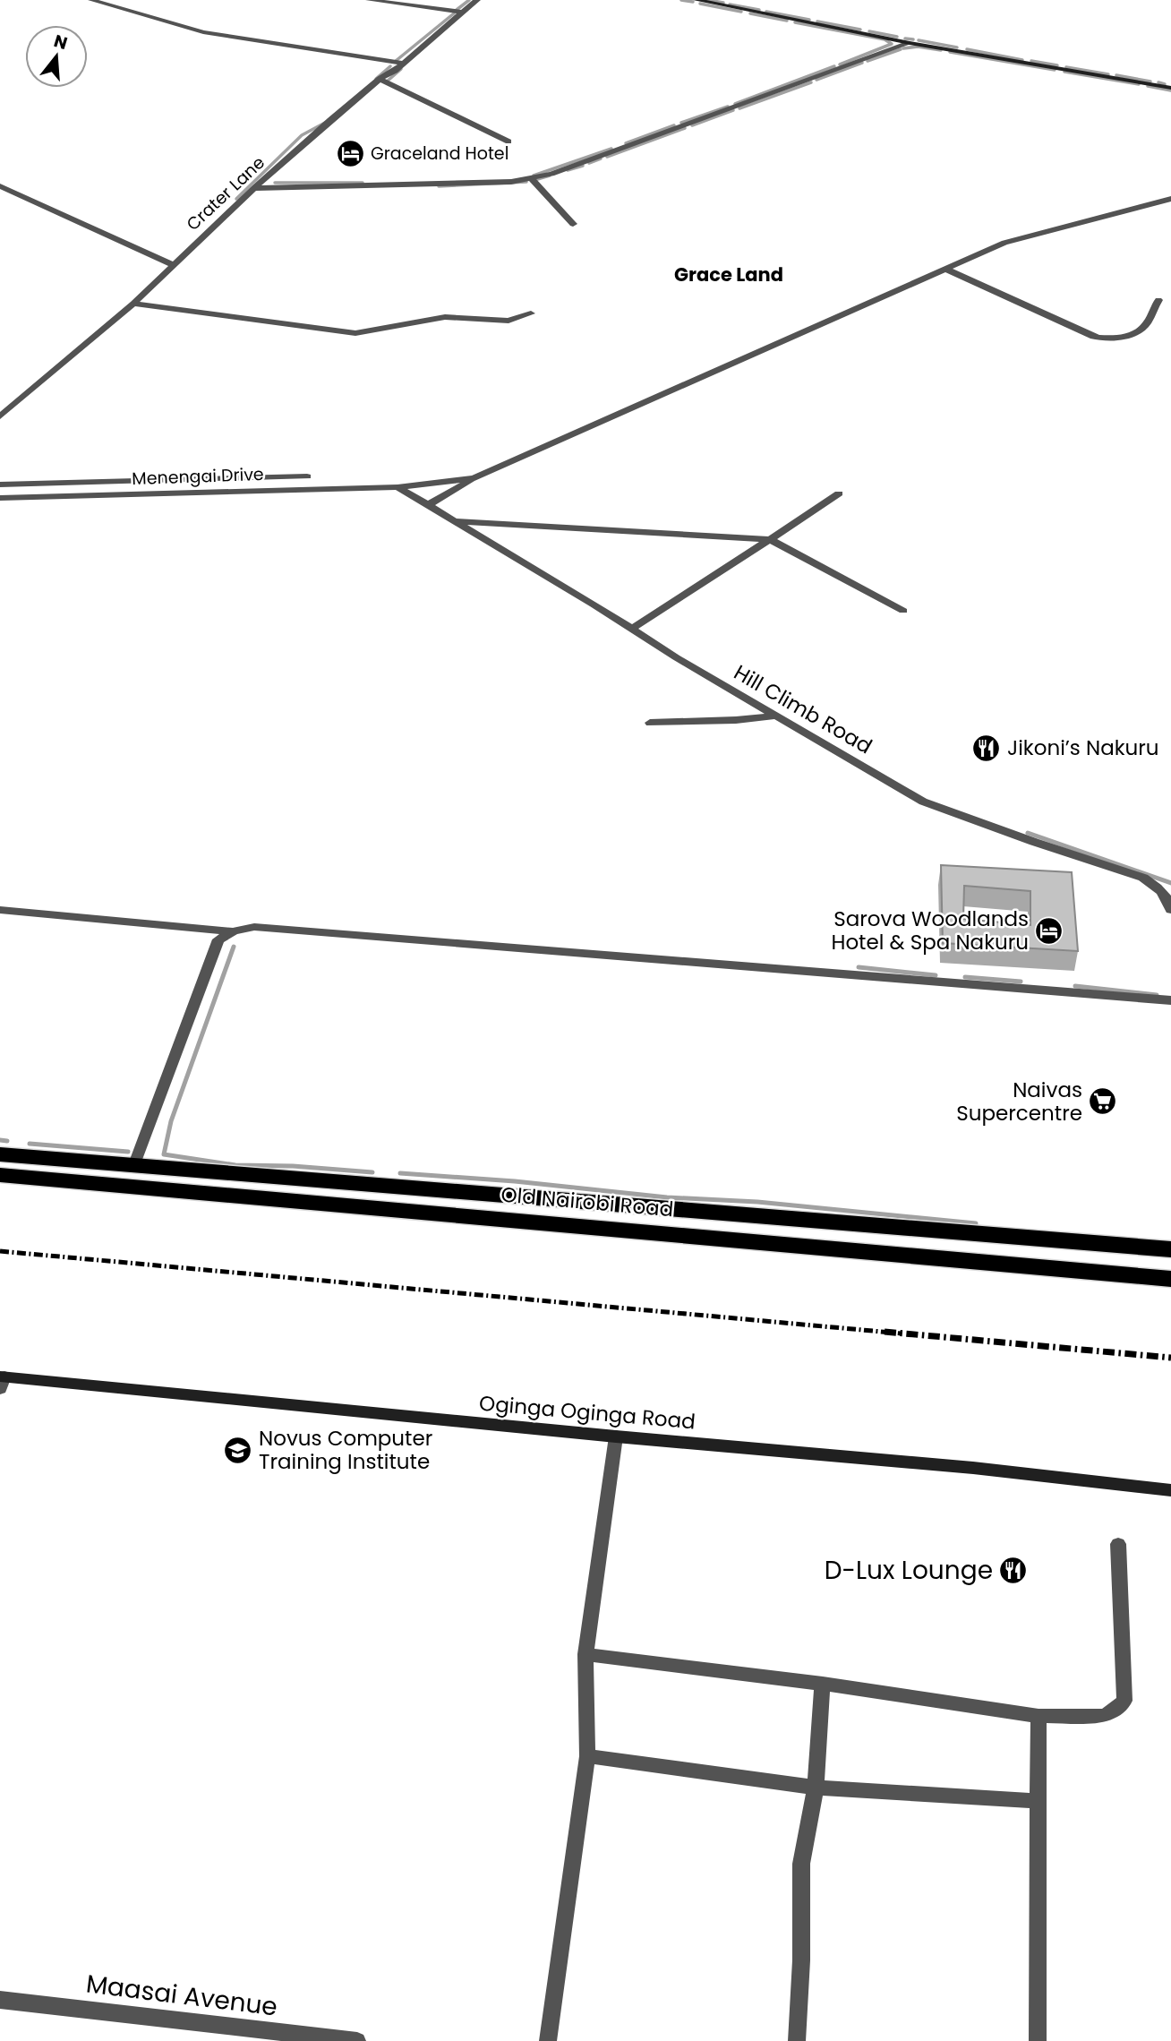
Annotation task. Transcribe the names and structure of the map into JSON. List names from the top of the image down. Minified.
{"streets":{"highway":["Old Nairobi Road"],"street":["Crater Lane","Menengai Drive","Hill Climb Road","Oginga Oginga Road","Maasai Avenue"]},"crossings":[["Menengai Drive","Hill Climb Road"]],"districts":["Grace Land"],"places":{"hotel":["Graceland Hotel","Sarova Woodlands Hotel & Spa Nakuru"],"restaurant":["Jikoni’s Nakuru","D-Lux Lounge"],"supermarket":["Naivas Supercentre"],"school or university":["Novus Computer Training Institute"]},"north":"top"}
